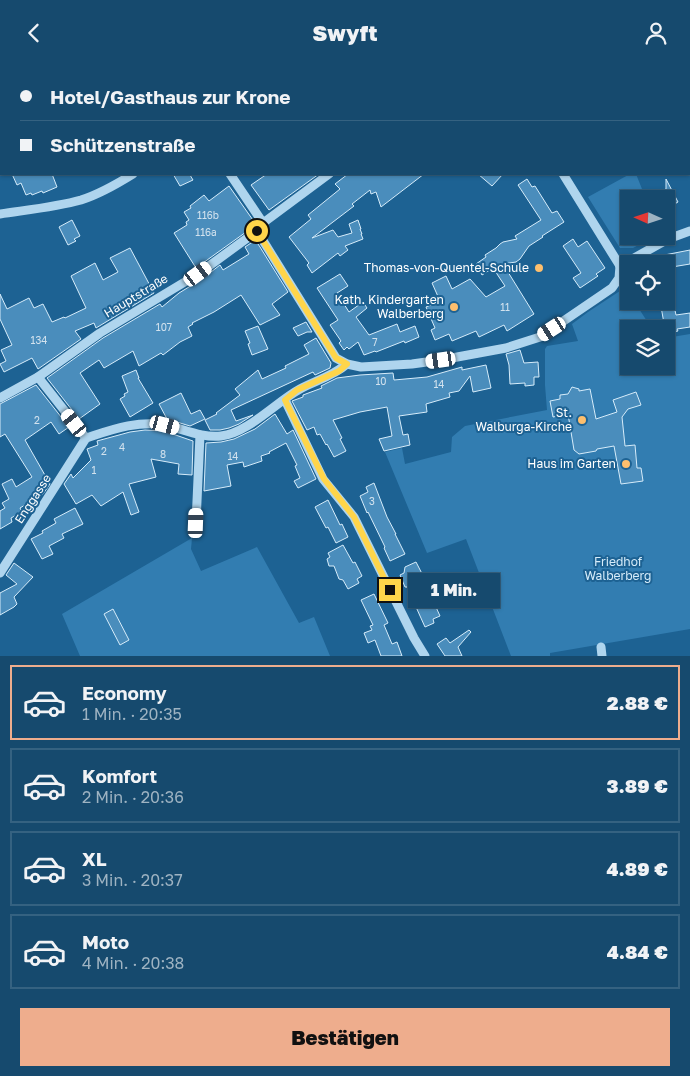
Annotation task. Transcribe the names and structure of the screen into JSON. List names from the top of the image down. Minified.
{"streets":{"street":["Hauptstraße","Enggasse"]},"parks":["Friedhof Walberberg"],"places":["Thomas-von-Quentel-Schule","Kath. Kindergarten Walberberg","St. Walburga-Kirche","Haus im Garten"],"house_numbers":["116b","116a","11","107","134","7","10","14","2","4","2","8","14","1","3"],"north":"left","page":{"header":"Swyft","banner":["Hotel/Gasthaus zur Krone","Schützenstraße"],"bubble":"1 Min.","list":[{"name":"Economy","note":"1 Min. · 20:35","value":"2.88 €"},{"name":"Komfort","note":"2 Min. · 20:36","value":"3.89 €"},{"name":"XL","note":"3 Min. · 20:37","value":"4.89 €"},{"name":"Moto","note":"4 Min. · 20:38","value":"4.84 €"}],"buttons":"Bestätigen"}}
